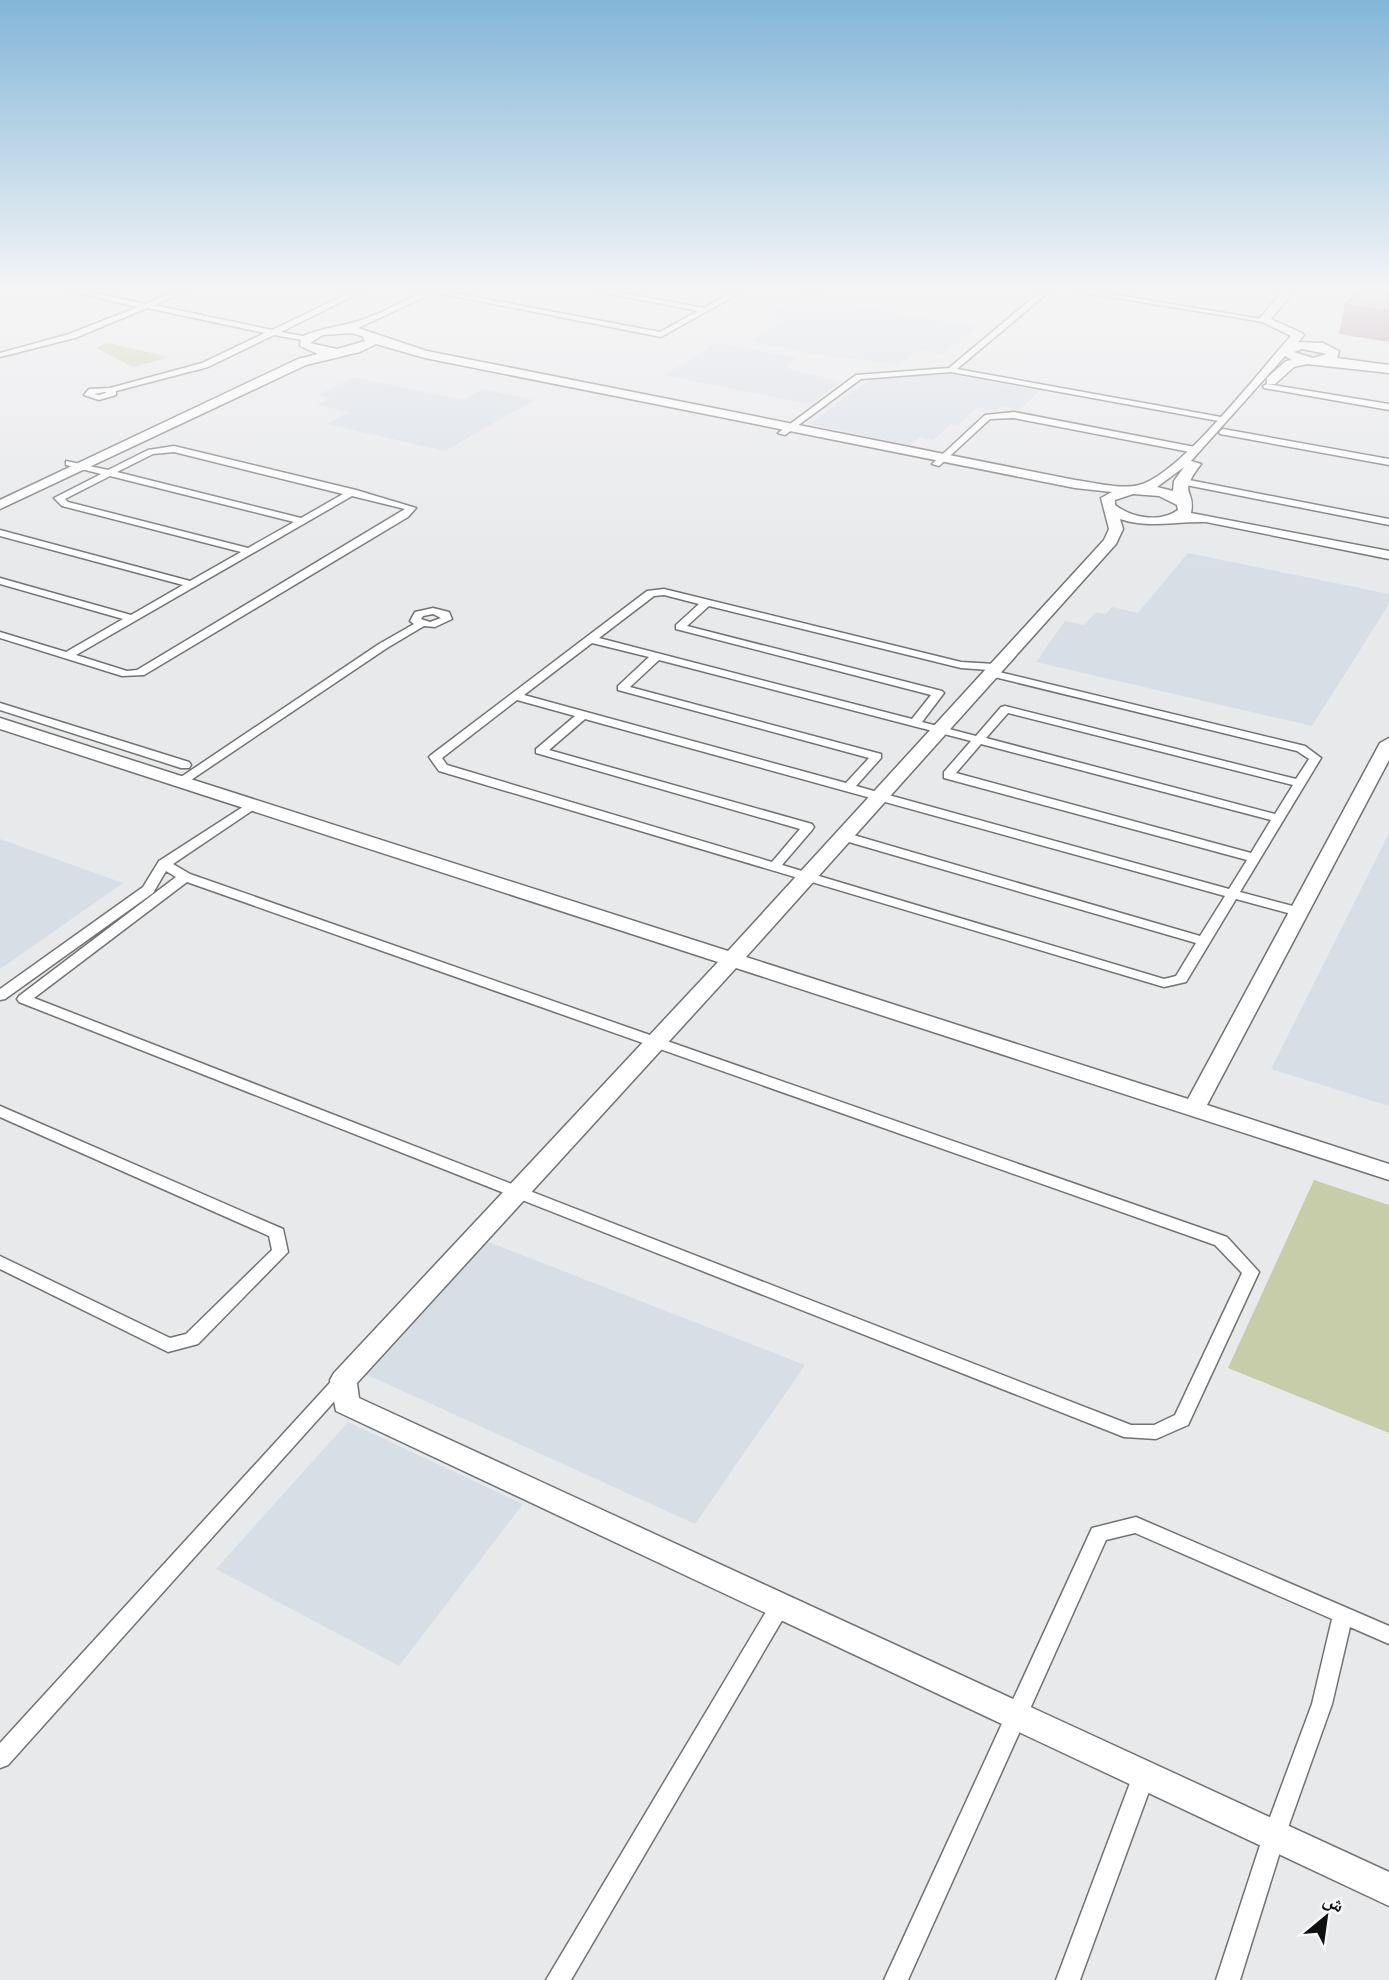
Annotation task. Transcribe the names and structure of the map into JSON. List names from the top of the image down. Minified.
{"north":"top right"}
